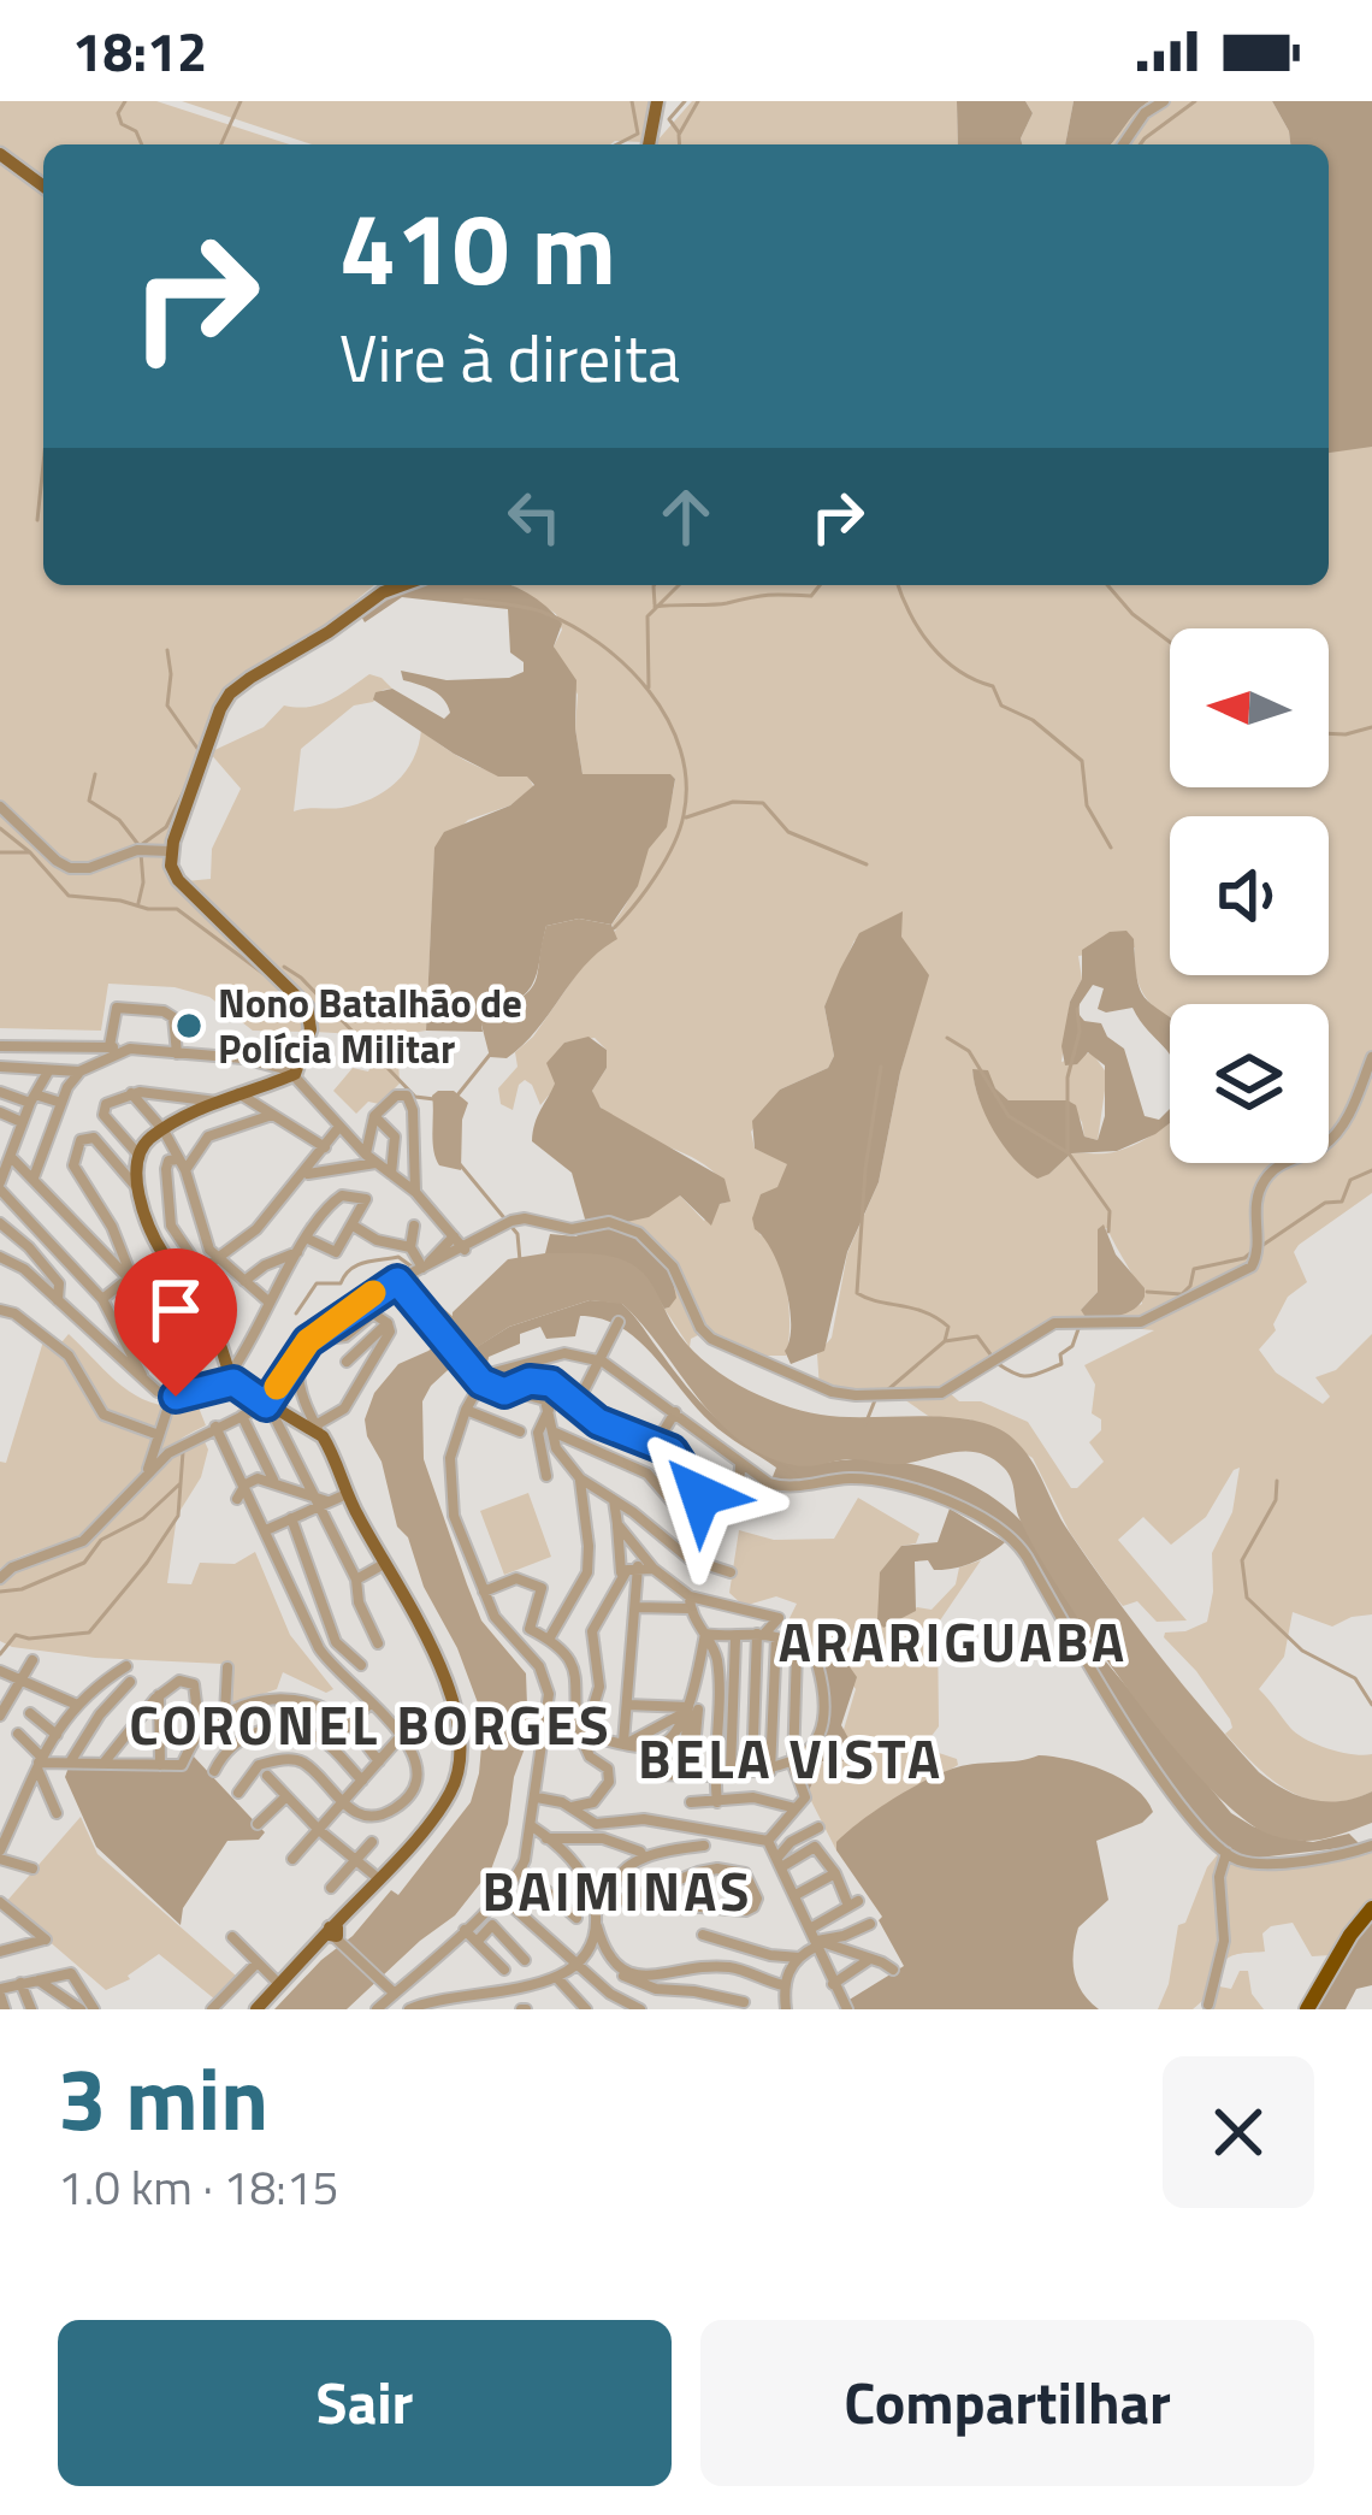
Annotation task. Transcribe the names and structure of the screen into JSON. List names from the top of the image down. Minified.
{"districts":["ARARIGUABA","CORONEL BORGES","BELA VISTA","BAIMINAS"],"places":["Nono Batalhão de Polícia Militar"],"north":"left","page":{"status":"18:12","turn":["410 m","Vire à direita"],"heading":["3 min","1.0 km · 18:15"],"buttons":["Sair","Compartilhar"]}}
